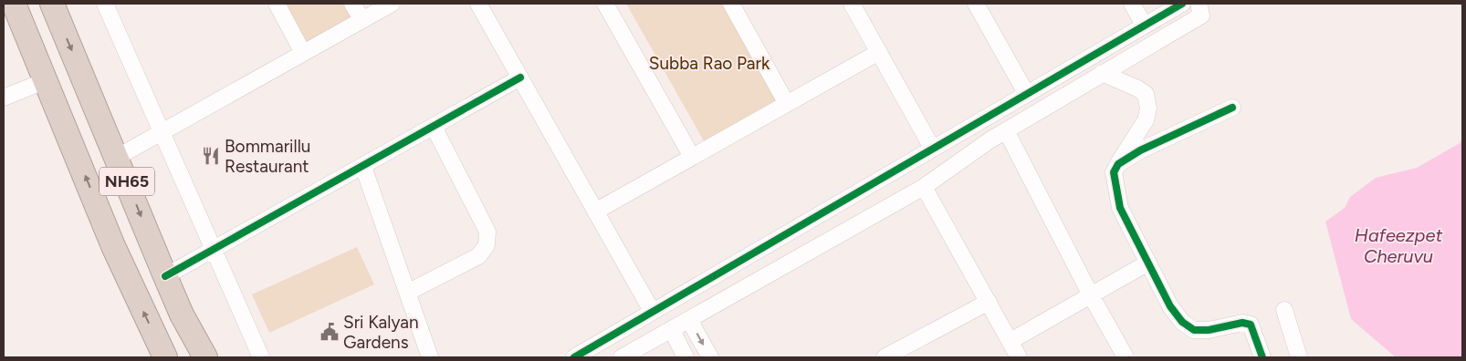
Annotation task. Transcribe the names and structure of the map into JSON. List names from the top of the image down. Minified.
{"streets":{"highway":["NH65"]},"water":["Hafeezpet Cheruvu"],"parks":["Subba Rao Park"],"places":{"restaurant":["Bommarillu Restaurant"],"public building":["Sri Kalyan Gardens"]}}
